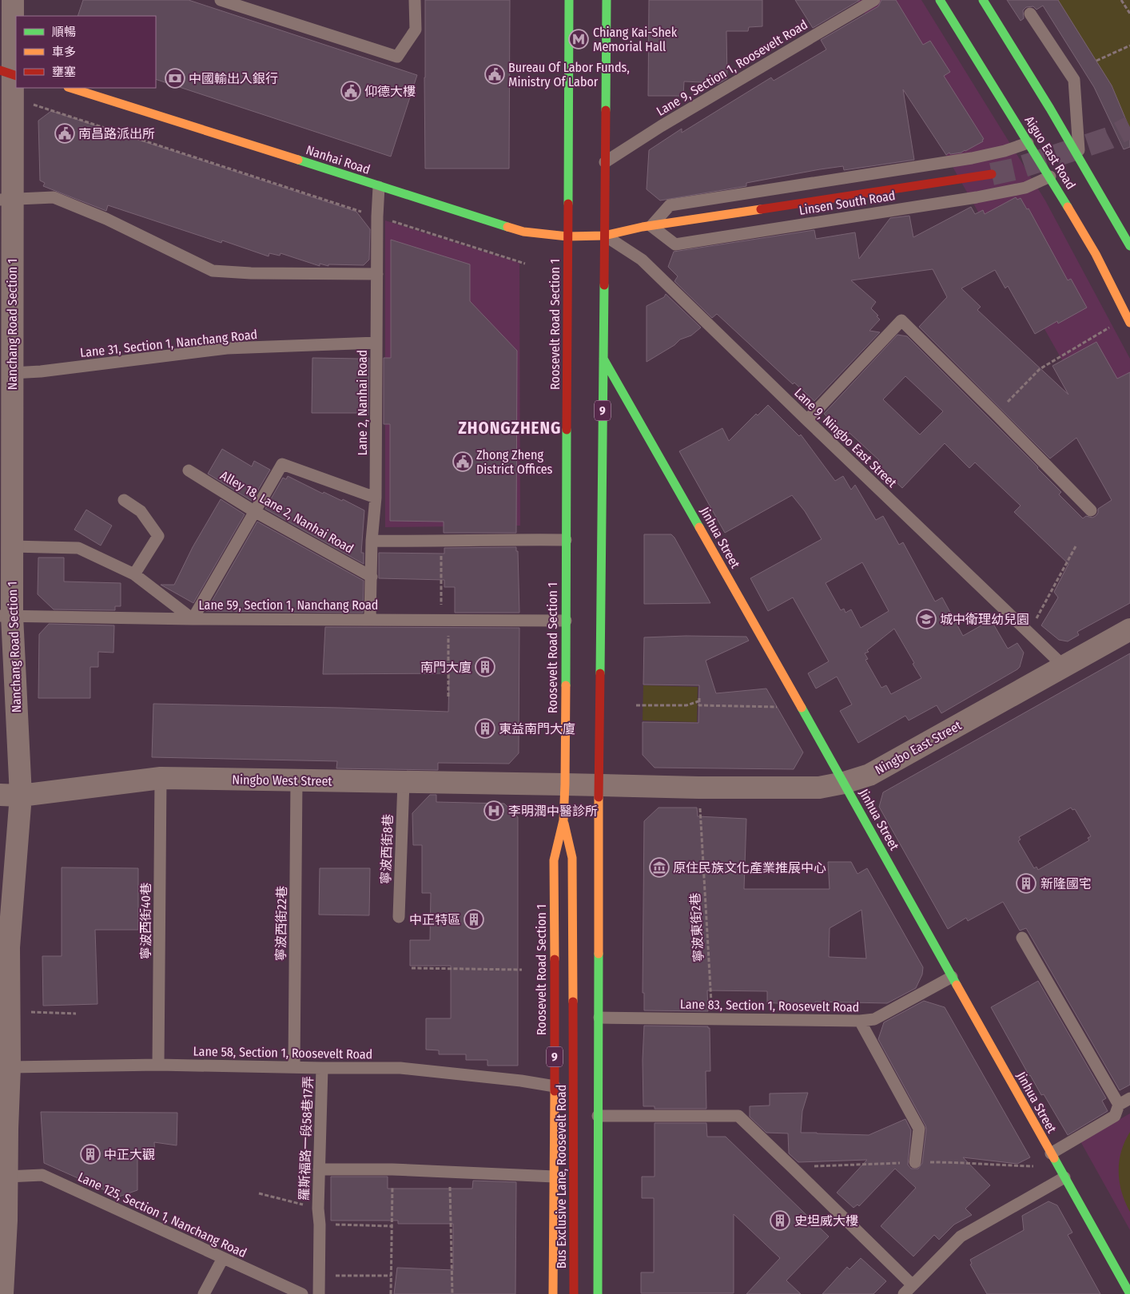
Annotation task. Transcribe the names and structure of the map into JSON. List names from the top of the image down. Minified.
{"streets":{"main road":["Aiguo East Road","Nanhai Road","Linsen South Road","Roosevelt Road Section 1","9","Jinhua Street","Bus Exclusive Lane, Roosevelt Road"],"street":["Nanchang Road Section 1","Ningbo East Street","Ningbo West Street"],"lane":["Lane 9, Section 1, Roosevelt Road","Lane 31, Section 1, Nanchang Road","Lane 2, Nanhai Road","Lane 9, Ningbo East Street","Alley 18, Lane 2, Nanhai Road","Lane 59, Section 1, Nanchang Road","寧波西街8巷","寧波西街40巷","寧波西街22巷","Lane 83, Section 1, Roosevelt Road","Lane 58, Section 1, Roosevelt Road","羅斯福路一段58巷17弄","Lane 125, Section 1, Nanchang Road"],"path":["寧波東街2巷"]},"crossings":[["Lane 9, Section 1, Roosevelt Road","9"],["Aiguo East Road","Linsen South Road"],["Nanhai Road","Linsen South Road"],["Nanhai Road","Roosevelt Road Section 1"],["Nanhai Road","Lane 2, Nanhai Road"],["Nanhai Road","9"],["Nanhai Road","Lane 9, Ningbo East Street"],["Linsen South Road","9"],["Linsen South Road","Lane 9, Ningbo East Street"],["Nanchang Road Section 1","Lane 31, Section 1, Nanchang Road"],["Nanchang Road Section 1","Lane 59, Section 1, Nanchang Road"],["Nanchang Road Section 1","Ningbo West Street"],["Nanchang Road Section 1","Lane 58, Section 1, Roosevelt Road"],["Nanchang Road Section 1","Lane 125, Section 1, Nanchang Road"],["Roosevelt Road Section 1","Lane 59, Section 1, Nanchang Road"],["Roosevelt Road Section 1","Ningbo East Street"],["Roosevelt Road Section 1","Ningbo West Street"],["Roosevelt Road Section 1","Lane 58, Section 1, Roosevelt Road"],["Roosevelt Road Section 1","Bus Exclusive Lane, Roosevelt Road"],["Lane 31, Section 1, Nanchang Road","Lane 2, Nanhai Road"],["Lane 2, Nanhai Road","Alley 18, Lane 2, Nanhai Road"],["Lane 2, Nanhai Road","Lane 59, Section 1, Nanchang Road"],["9","Lane 9, Ningbo East Street"],["9","Jinhua Street"],["9","Ningbo East Street"],["9","Lane 83, Section 1, Roosevelt Road"],["Lane 9, Ningbo East Street","Ningbo East Street"],["Jinhua Street","Ningbo East Street"],["Jinhua Street","Lane 83, Section 1, Roosevelt Road"],["Ningbo East Street","Ningbo West Street"],["Ningbo East Street","寧波東街2巷"],["Ningbo West Street","寧波西街8巷"],["Ningbo West Street","寧波西街40巷"],["Ningbo West Street","寧波西街22巷"],["寧波西街40巷","Lane 58, Section 1, Roosevelt Road"],["寧波西街22巷","Lane 58, Section 1, Roosevelt Road"],["寧波東街2巷","Lane 83, Section 1, Roosevelt Road"],["Lane 58, Section 1, Roosevelt Road","羅斯福路一段58巷17弄"]],"districts":["ZHONGZHENG"],"places":{"metro station":["Chiang Kai-Shek Memorial Hall"],"public building":["Bureau Of Labor Funds, Ministry Of Labor","仰德大樓","南昌路派出所","Zhong Zheng District Offices"],"bank":["中國輸出入銀行"],"school or university":["城中衛理幼兒園"],"building":["南門大廈","東益南門大廈","新隆國宅","中正特區","中正大觀","史坦威大樓"],"hospital":["李明潤中醫診所"],"museum":["原住民族文化產業推展中心"]},"legend":["順暢","車多","壅塞"]}
